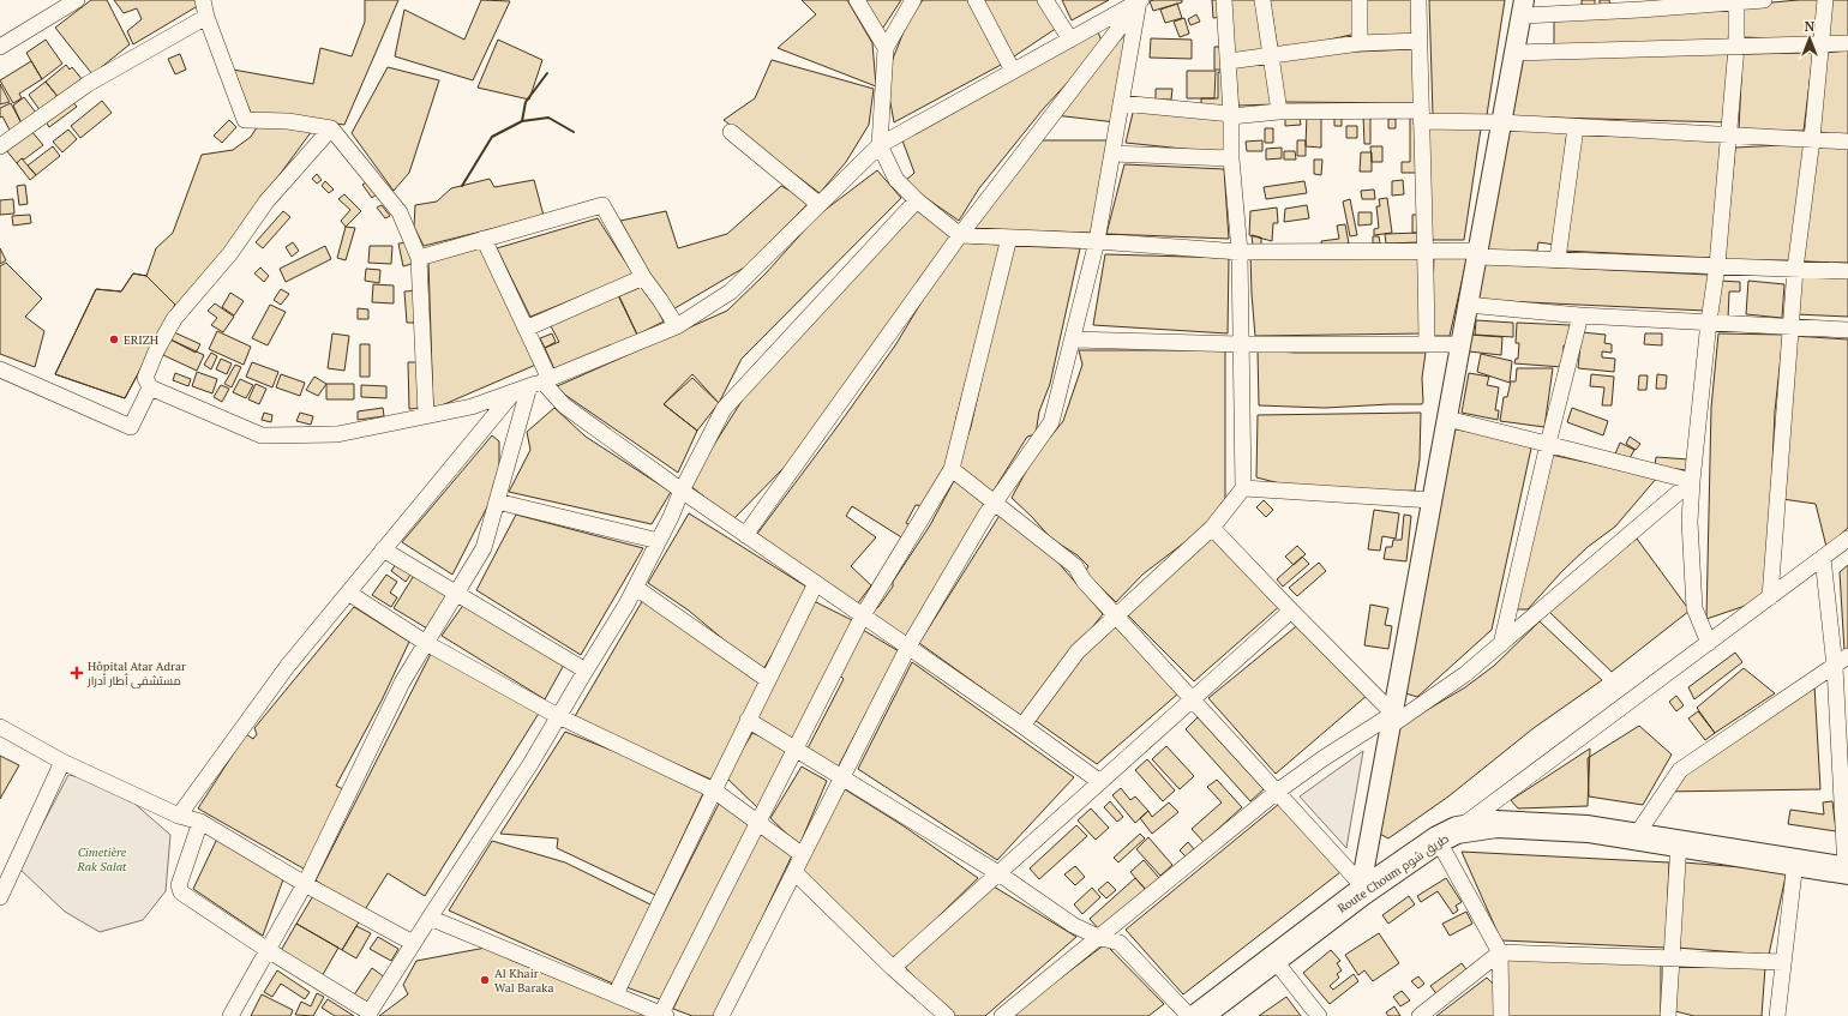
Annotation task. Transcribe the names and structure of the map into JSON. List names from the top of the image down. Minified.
{"streets":{"highway":["Route Choum طريق شوم"]},"parks":["Cimetière Rak Salat"],"places":{"other":["ERIZH","Al Khair Wal Baraka"],"health":["Hôpital Atar Adrar مستشفى أطار أدرار"]},"north":"top"}
